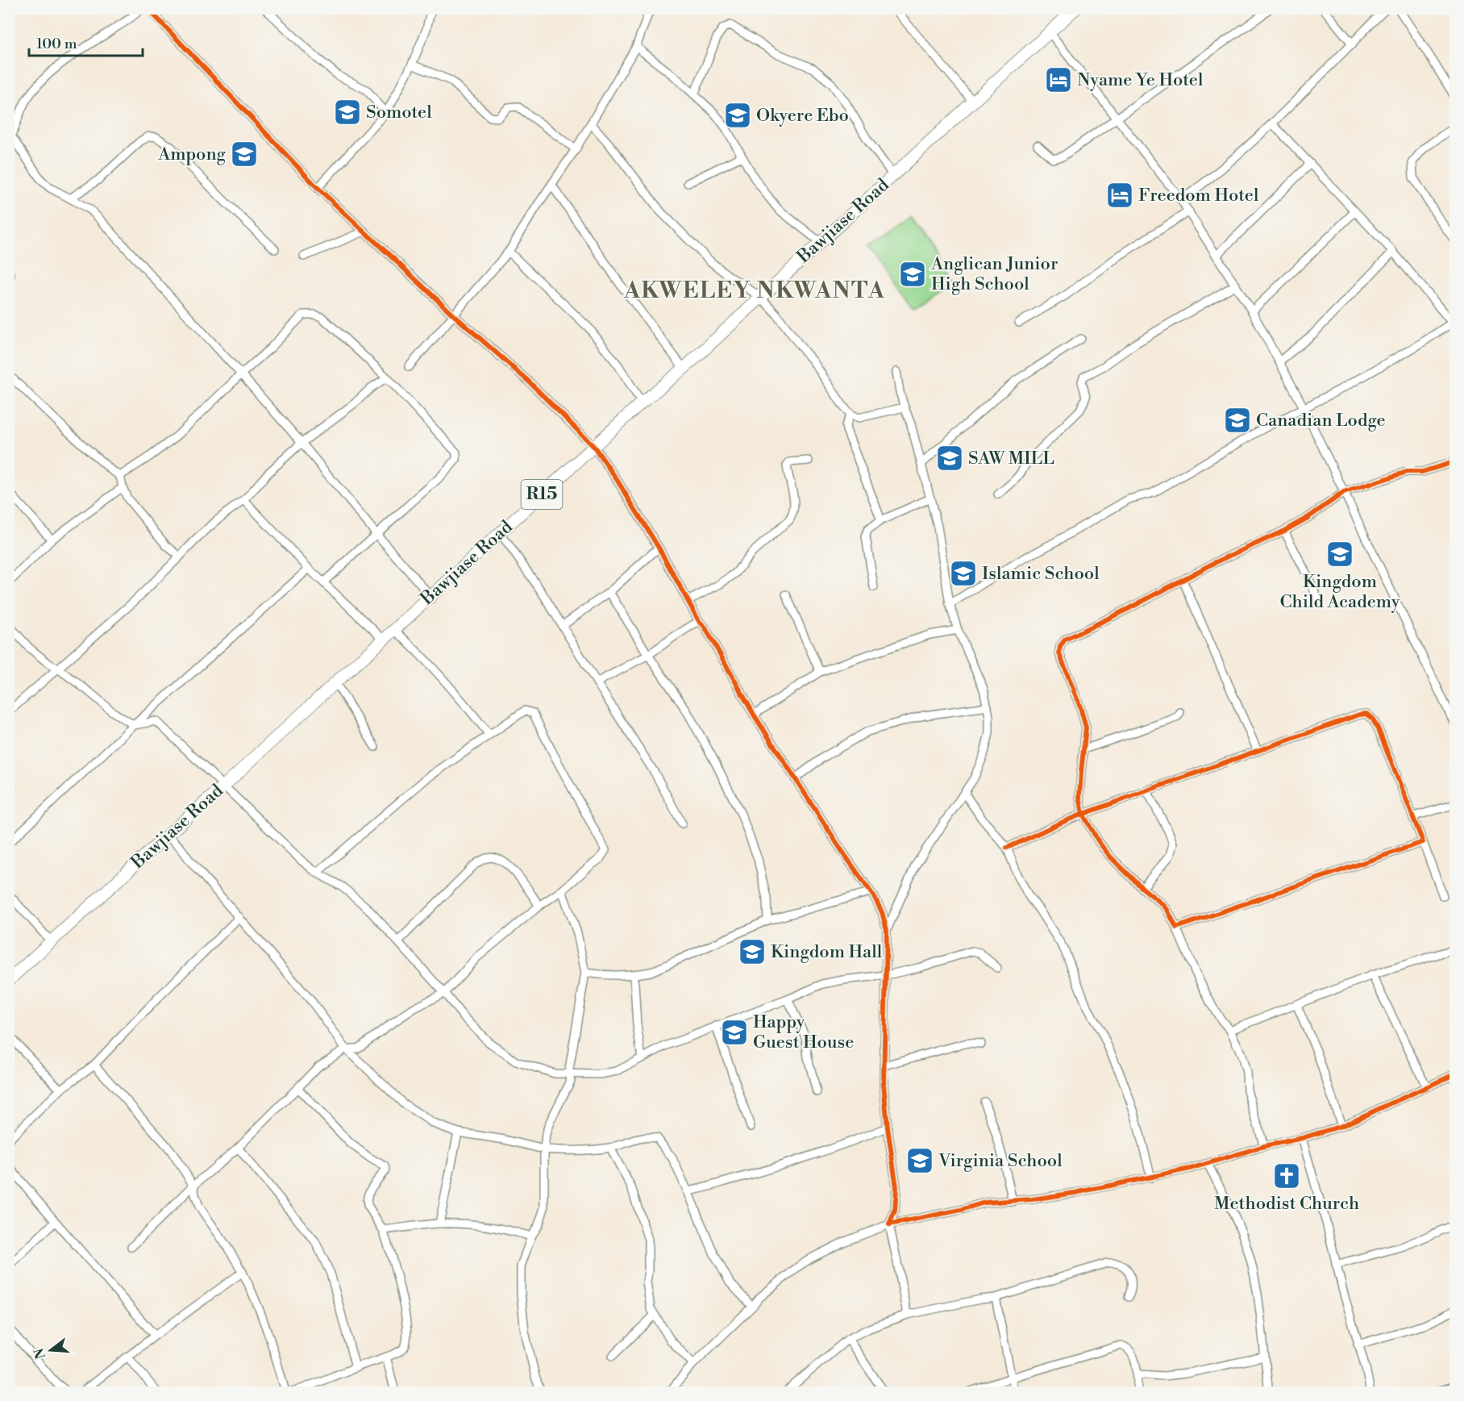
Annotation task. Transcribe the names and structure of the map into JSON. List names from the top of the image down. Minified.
{"streets":{"main road":["Bawjiase Road","R15"]},"districts":["AKWELEY NKWANTA"],"places":{"hotel":["Nyame Ye Hotel","Freedom Hotel"],"school or university":["Somotel","Okyere Ebo","Ampong","Anglican Junior High School","Canadian Lodge","SAW MILL","Kingdom Child Academy","Islamic School","Kingdom Hall","Happy Guest House","Virginia School"],"church":["Methodist Church"]},"scale_bar":"100 m","north":"left"}
